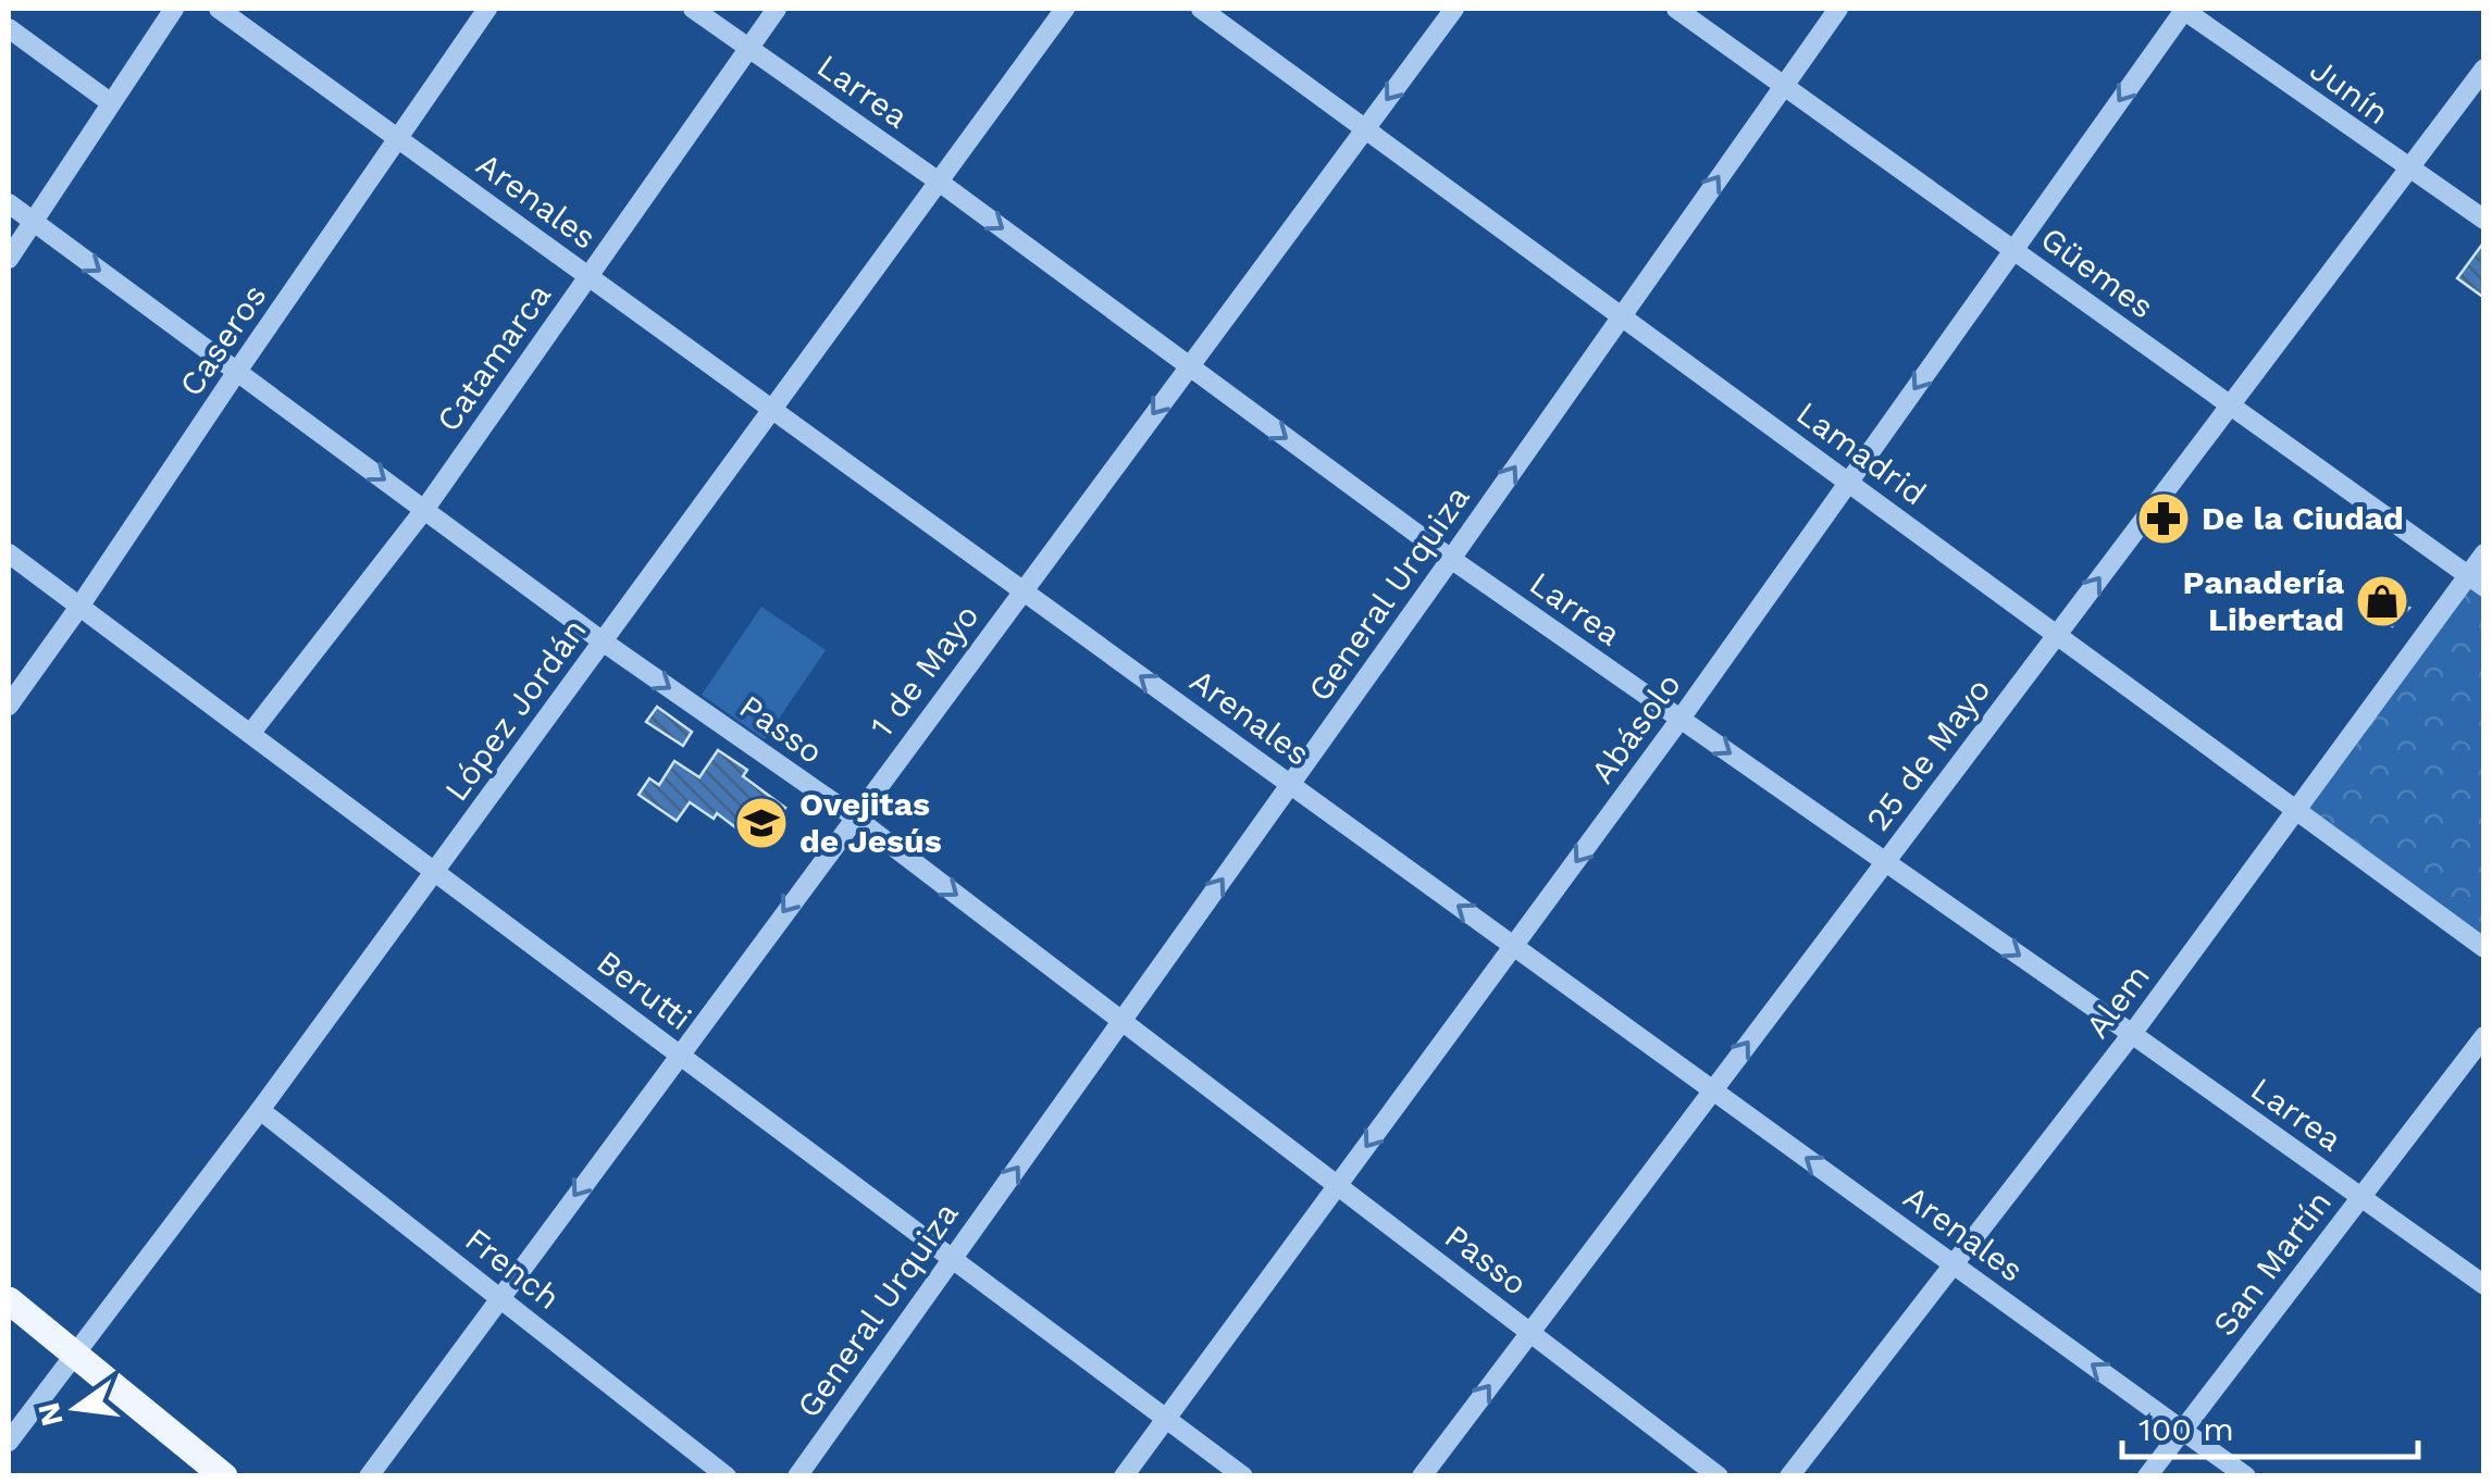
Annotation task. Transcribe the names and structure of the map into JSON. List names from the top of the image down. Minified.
{"streets":{"street":["Larrea","Junín","Arenales","Güemes","Caseros","Catamarca","Lamadrid","General Urquiza","1 de Mayo","López Jordán","Abásolo","Passo","25 de Mayo","Berutti","Alem","San Martín","French"]},"crossings":[["Larrea","Catamarca"],["Larrea","General Urquiza"],["Larrea","1 de Mayo"],["Larrea","López Jordán"],["Larrea","Abásolo"],["Larrea","25 de Mayo"],["Larrea","Alem"],["Larrea","San Martín"],["Junín","Abásolo"],["Junín","25 de Mayo"],["Arenales","Caseros"],["Arenales","Catamarca"],["Arenales","General Urquiza"],["Arenales","1 de Mayo"],["Arenales","López Jordán"],["Arenales","Abásolo"],["Arenales","25 de Mayo"],["Arenales","Alem"],["Arenales","San Martín"],["Güemes","General Urquiza"],["Güemes","Abásolo"],["Güemes","25 de Mayo"],["Güemes","Alem"],["Caseros","Passo"],["Caseros","Berutti"],["Catamarca","Passo"],["Catamarca","Berutti"],["Lamadrid","General Urquiza"],["Lamadrid","1 de Mayo"],["Lamadrid","Abásolo"],["Lamadrid","25 de Mayo"],["Lamadrid","Alem"],["General Urquiza","Passo"],["General Urquiza","Berutti"],["1 de Mayo","Passo"],["1 de Mayo","Berutti"],["1 de Mayo","French"],["López Jordán","Passo"],["López Jordán","Berutti"],["López Jordán","French"],["Abásolo","Passo"],["Abásolo","Berutti"],["Passo","25 de Mayo"]],"one_way":["Larrea","Arenales","General Urquiza","1 de Mayo","Abásolo","Passo","25 de Mayo"],"places":{"pharmacy":["De la Ciudad"],"shop":["Panadería Libertad"],"school or university":["Ovejitas de Jesús"]},"scale_bar":"100 m","north":"left"}
